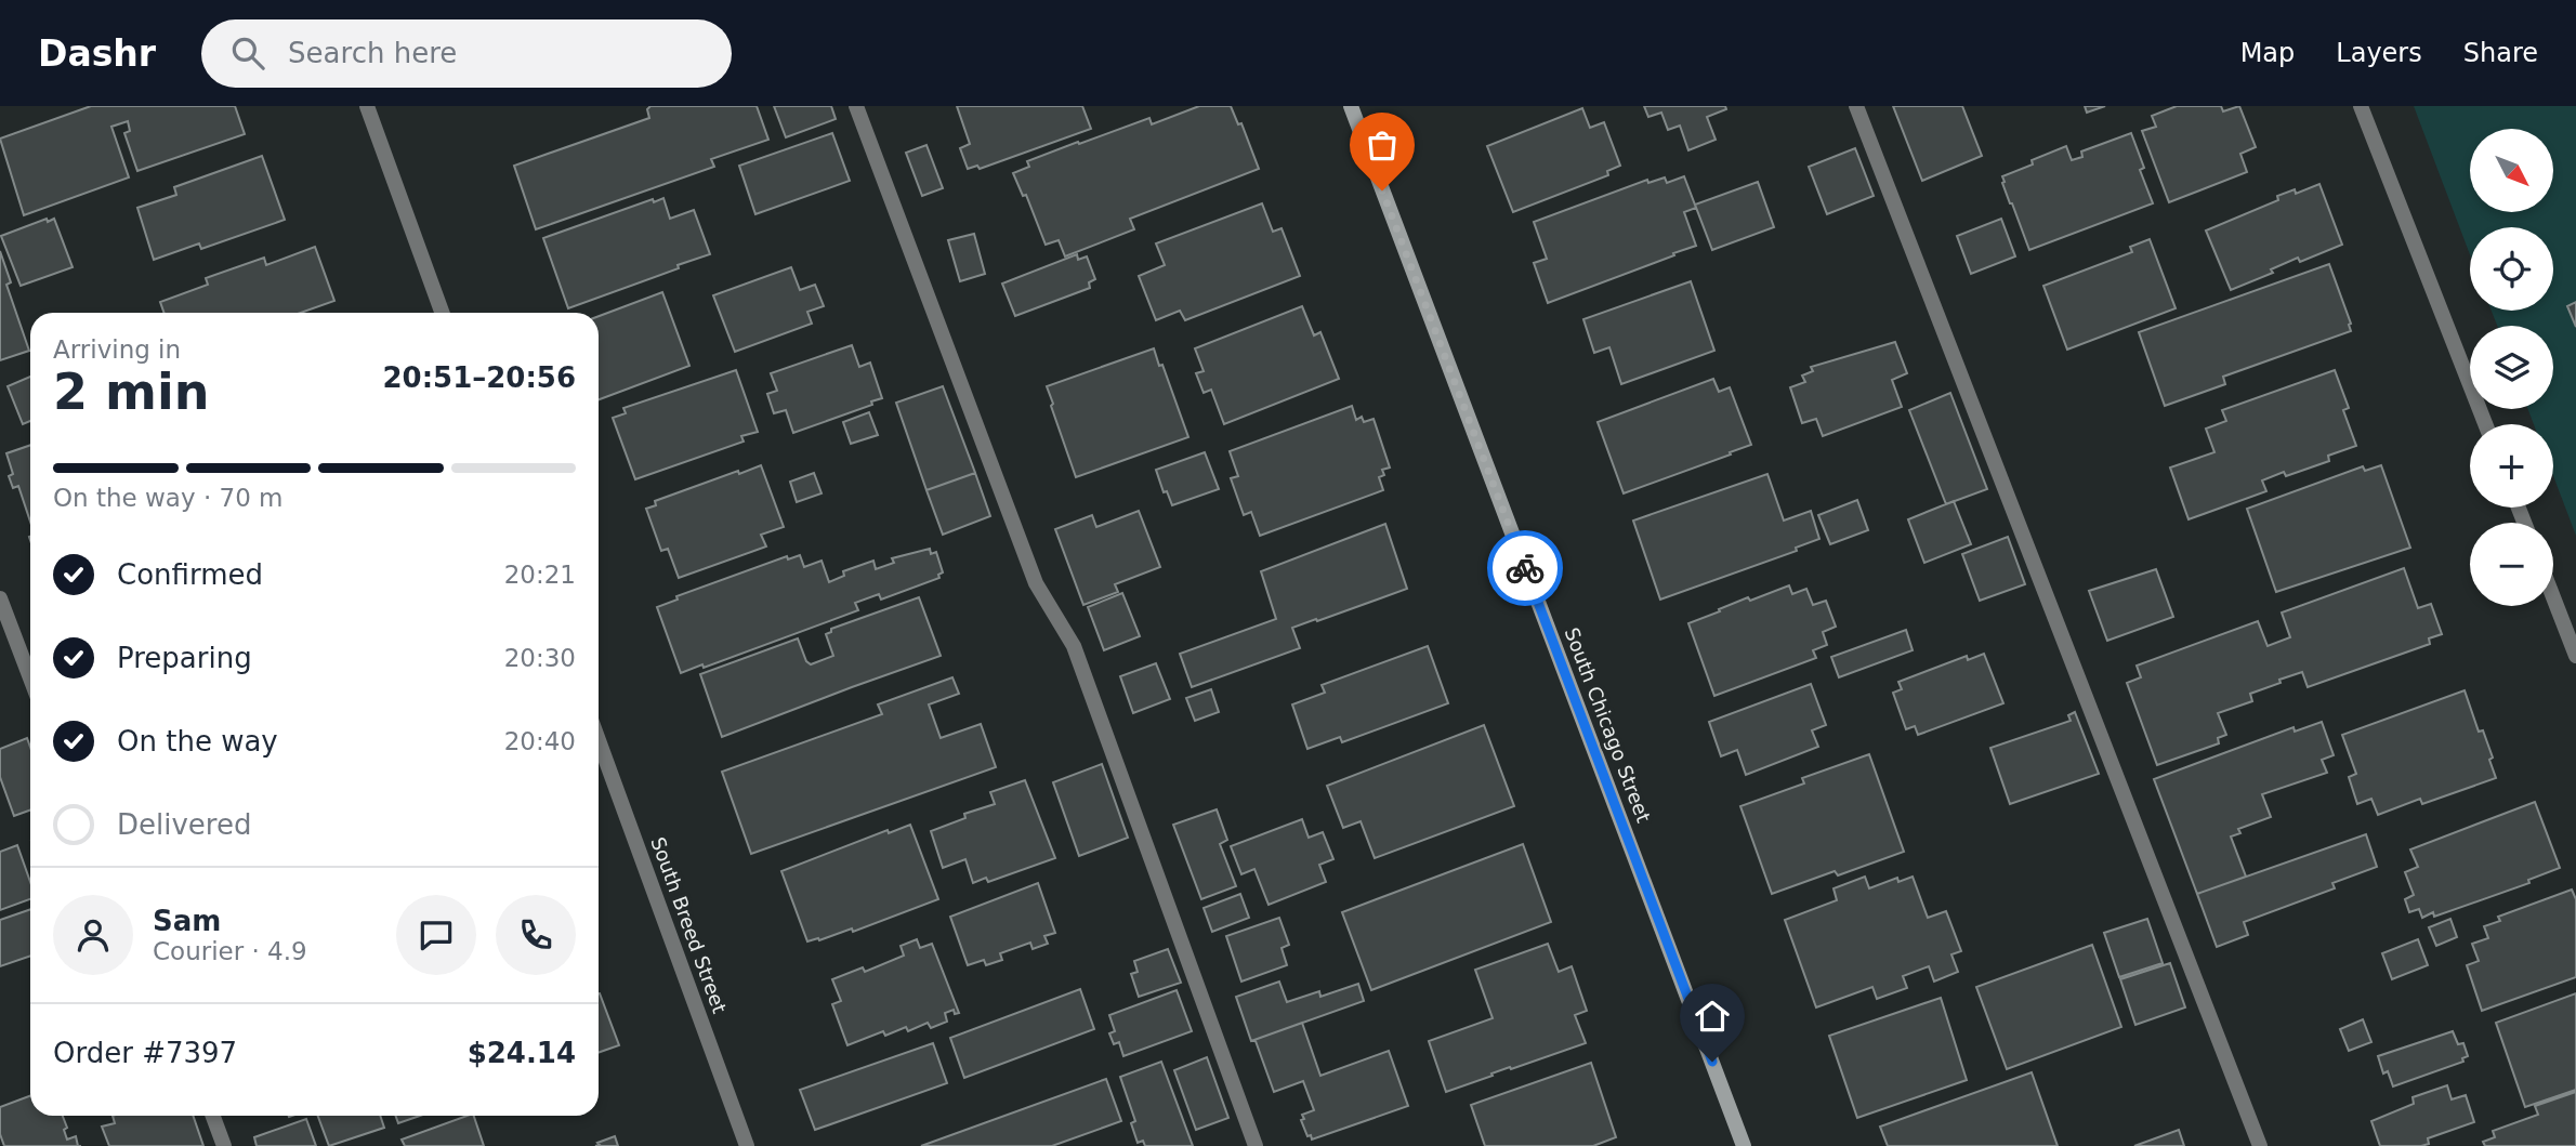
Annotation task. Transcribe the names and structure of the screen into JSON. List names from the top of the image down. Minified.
{"streets":{"street":["South Chicago Street","South Breed Street"]},"north":"bottom right","page":{"header":"Dashr","search":"Search here","nav":["Map","Layers","Share"],"map_buttons":["+","−"],"heading":["2 min","Arriving in","20:51–20:56"],"panel":["Sam","Courier · 4.9","Order #7397","$24.14"],"bar":"On the way · 70 m","list":[["Confirmed","20:21"],["Preparing","20:30"],["On the way","20:40"],"Delivered"]}}
